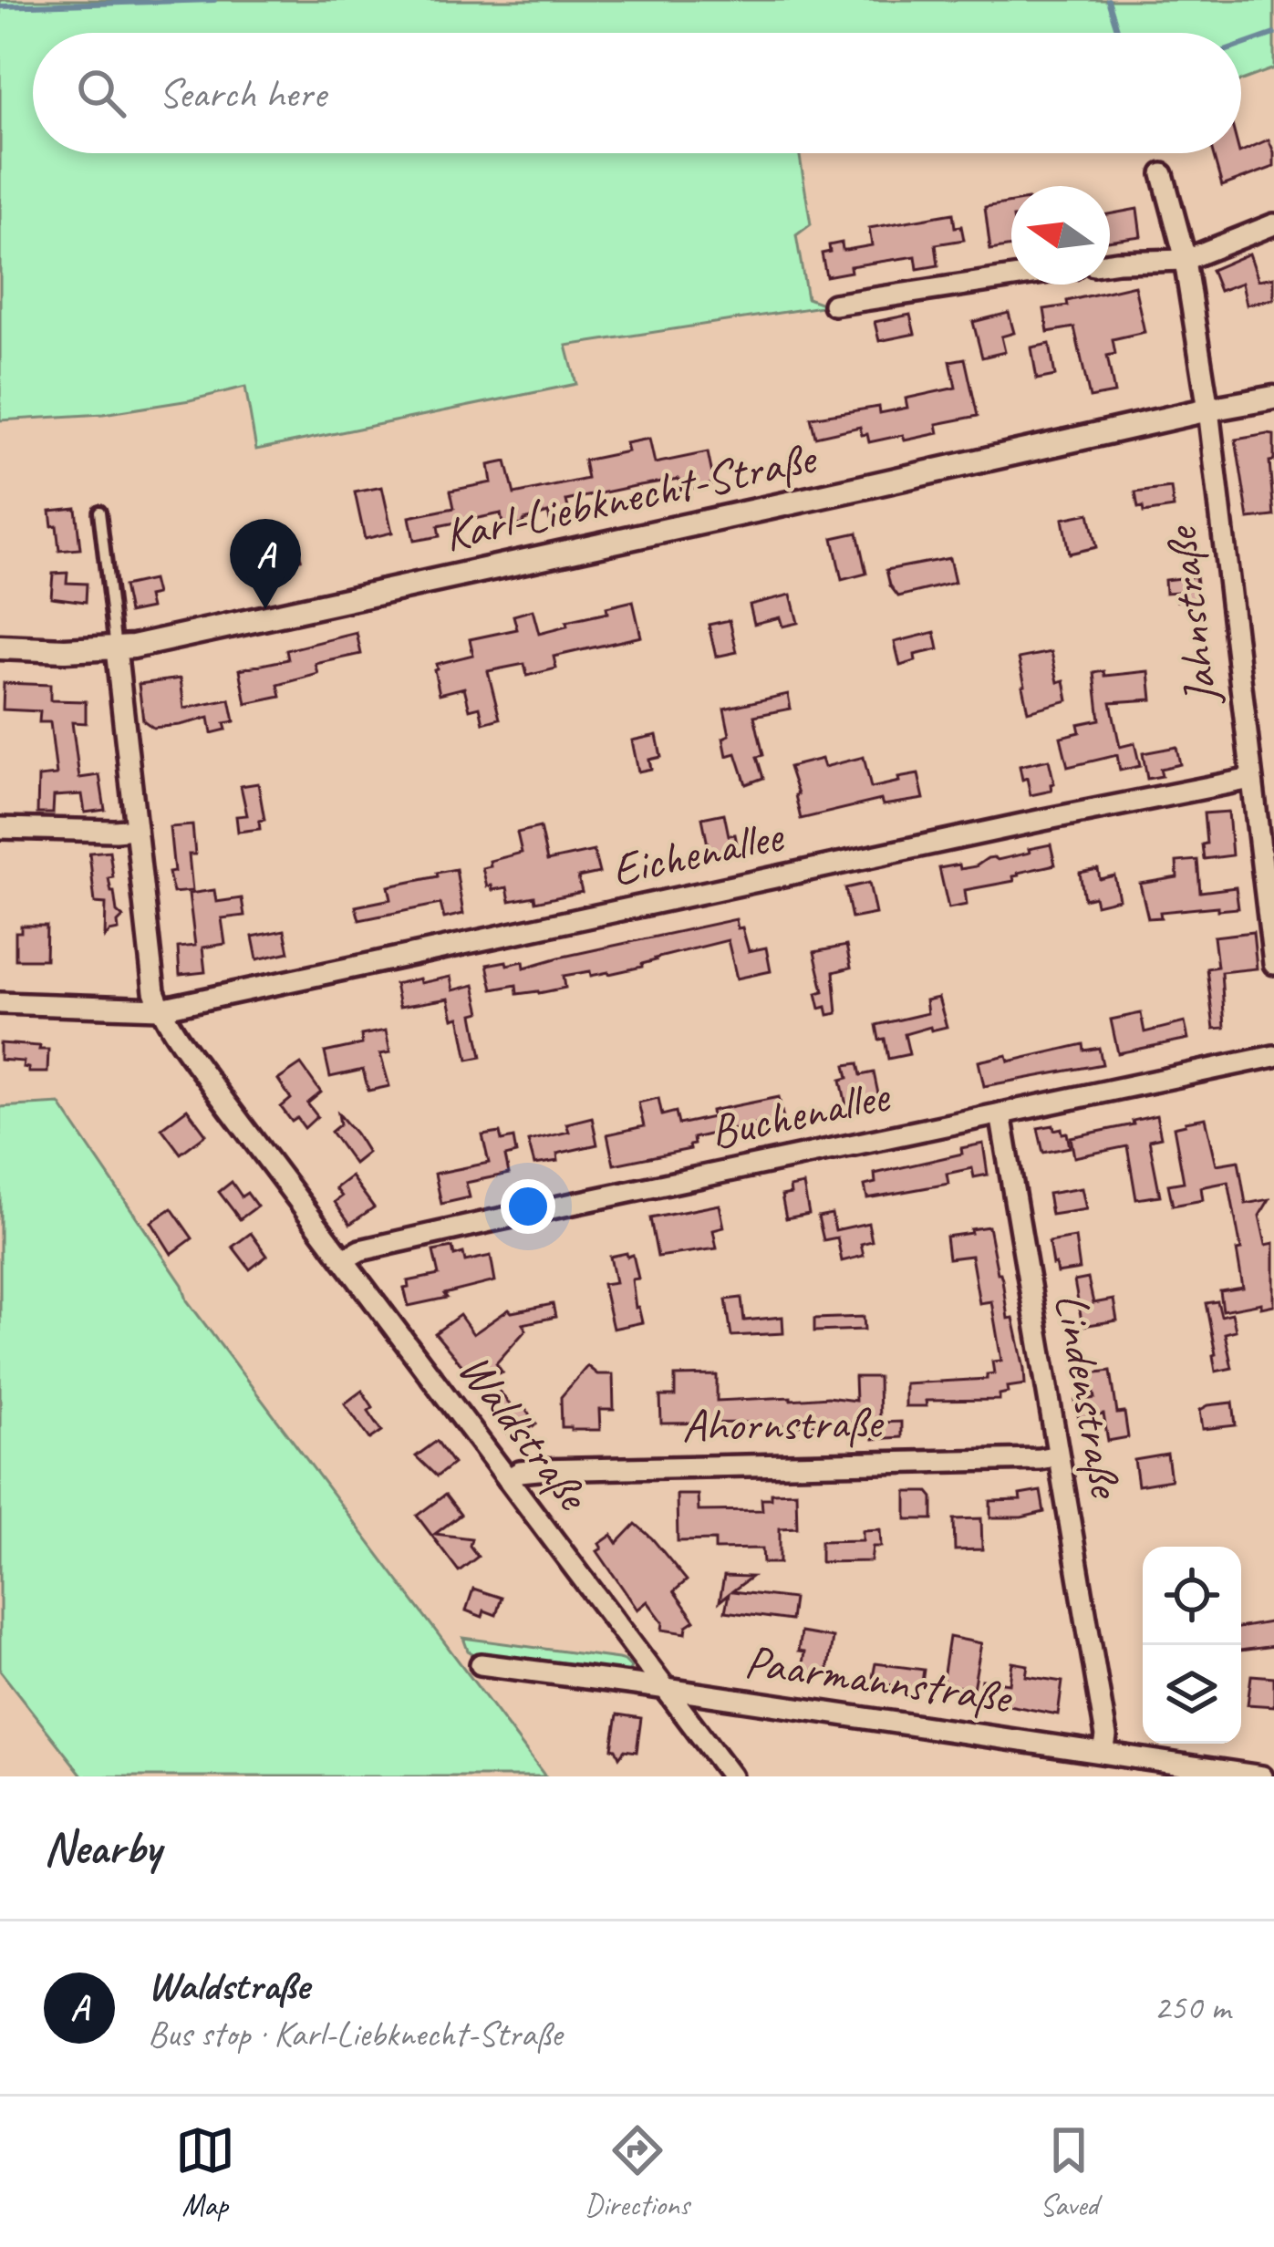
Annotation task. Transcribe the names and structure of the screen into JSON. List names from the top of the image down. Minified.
{"streets":{"street":["Karl-Liebknecht-Straße","Jahnstraße","Eichenallee","Buchenallee","Lindenstraße","Ahornstraße","Waldstraße","Paarmannstraße"]},"crossings":[["Karl-Liebknecht-Straße","Jahnstraße"],["Karl-Liebknecht-Straße","Waldstraße"],["Jahnstraße","Eichenallee"],["Eichenallee","Waldstraße"],["Buchenallee","Lindenstraße"],["Buchenallee","Waldstraße"],["Lindenstraße","Ahornstraße"],["Lindenstraße","Paarmannstraße"],["Ahornstraße","Waldstraße"],["Waldstraße","Paarmannstraße"]],"north":"left","page":{"search":"Search here","pins":"A","heading":"Nearby","list":[{"mark":"A","name":"Waldstraße","note":"Bus stop · Karl-Liebknecht-Straße","value":"250 m"}],"nav":["Map","Directions","Saved"]}}
